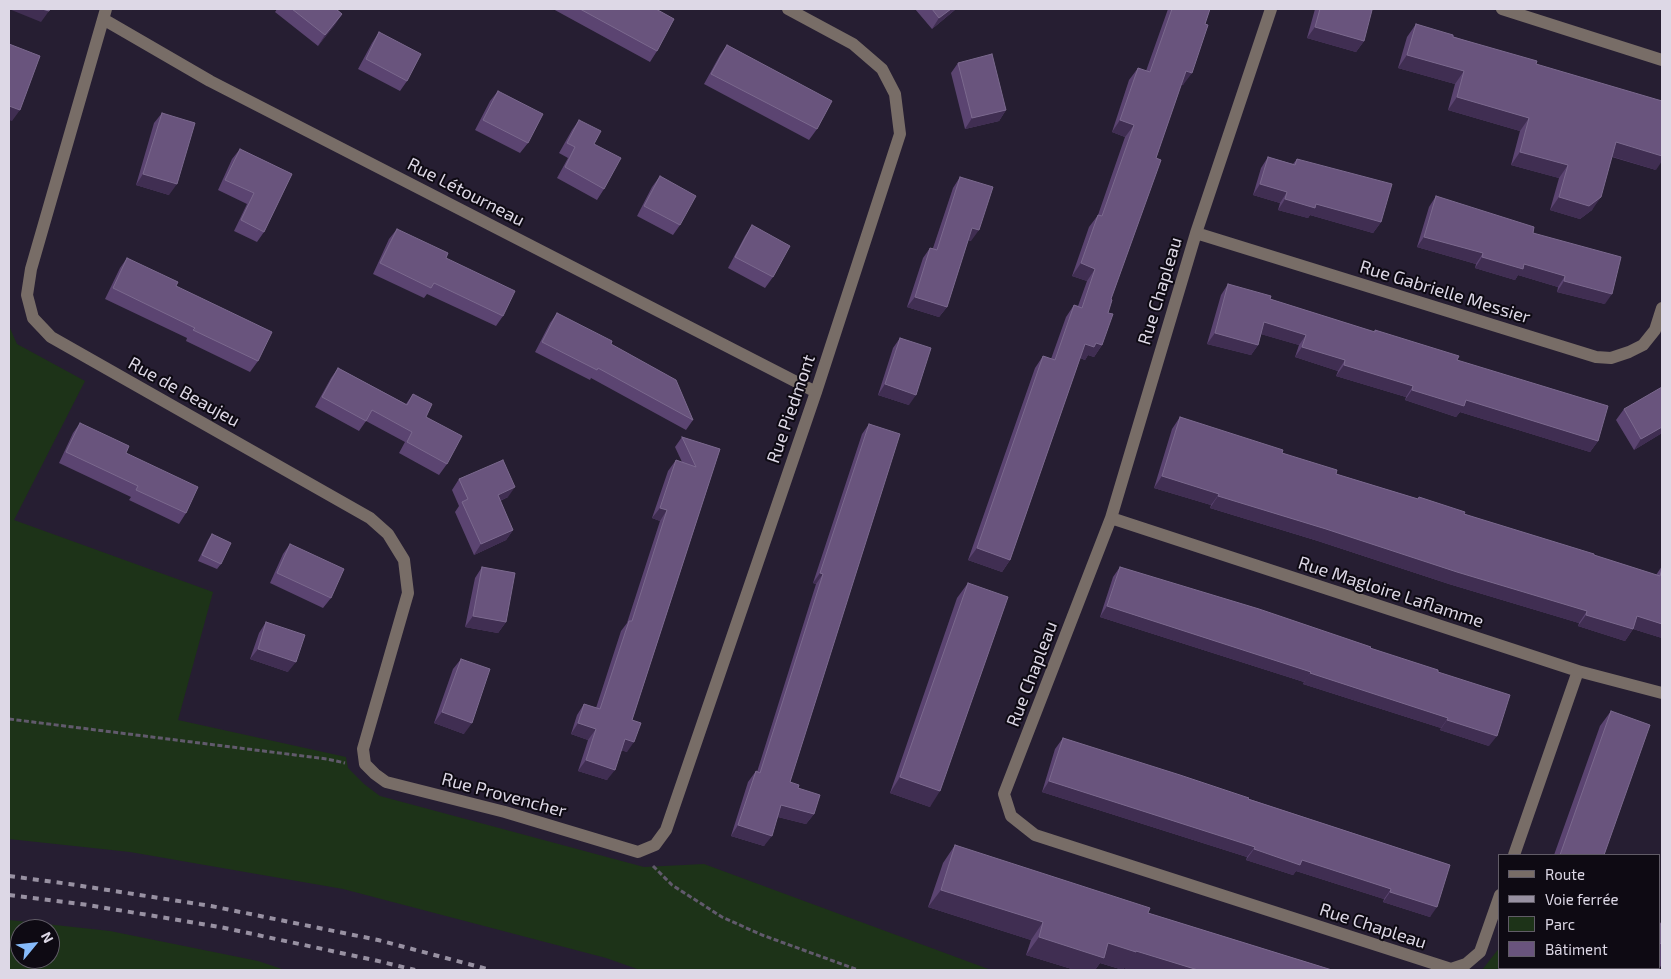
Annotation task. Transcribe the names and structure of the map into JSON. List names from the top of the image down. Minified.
{"streets":{"street":["Rue Létourneau","Rue Chapleau","Rue Gabrielle Messier","Rue de Beaujeu","Rue Piedmont","Rue Magloire Laflamme","Rue Provencher"]},"crossings":[["Rue Létourneau","Rue de Beaujeu"],["Rue Létourneau","Rue Piedmont"],["Rue Chapleau","Rue Gabrielle Messier"],["Rue Chapleau","Rue Magloire Laflamme"],["Rue de Beaujeu","Rue Provencher"],["Rue Piedmont","Rue Provencher"]],"legend":["Route","Voie ferrée","Parc","Bâtiment"],"north":"top right"}
